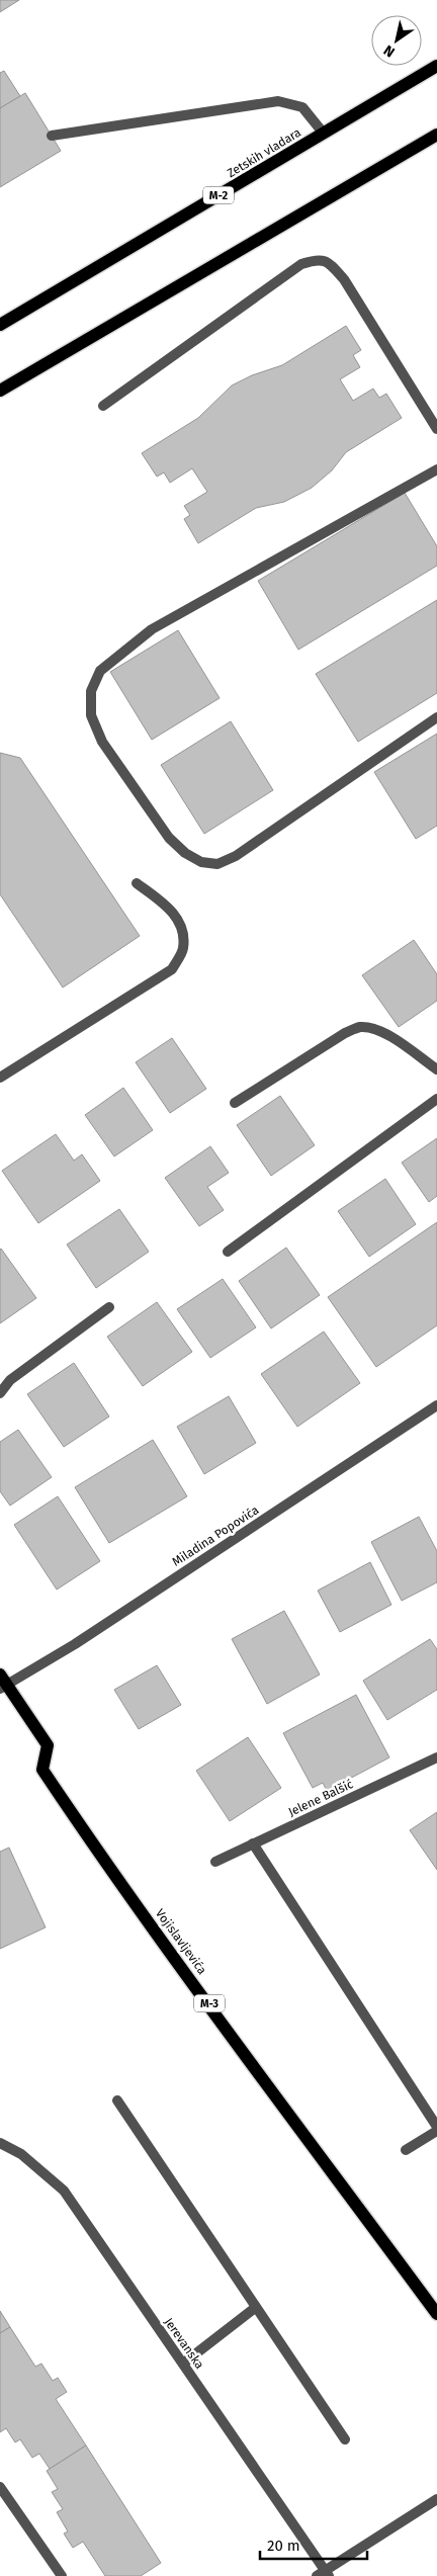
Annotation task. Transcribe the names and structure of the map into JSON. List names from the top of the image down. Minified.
{"streets":{"main road":["Zetskih vladara","M-2","Vojislavljevića","M-3"],"street":["Miladina Popovića","Jelene Balšić","Jerevanska"]},"crossings":[["Miladina Popovića","Vojislavljevića"]],"scale_bar":"20 m","north":"bottom left"}
